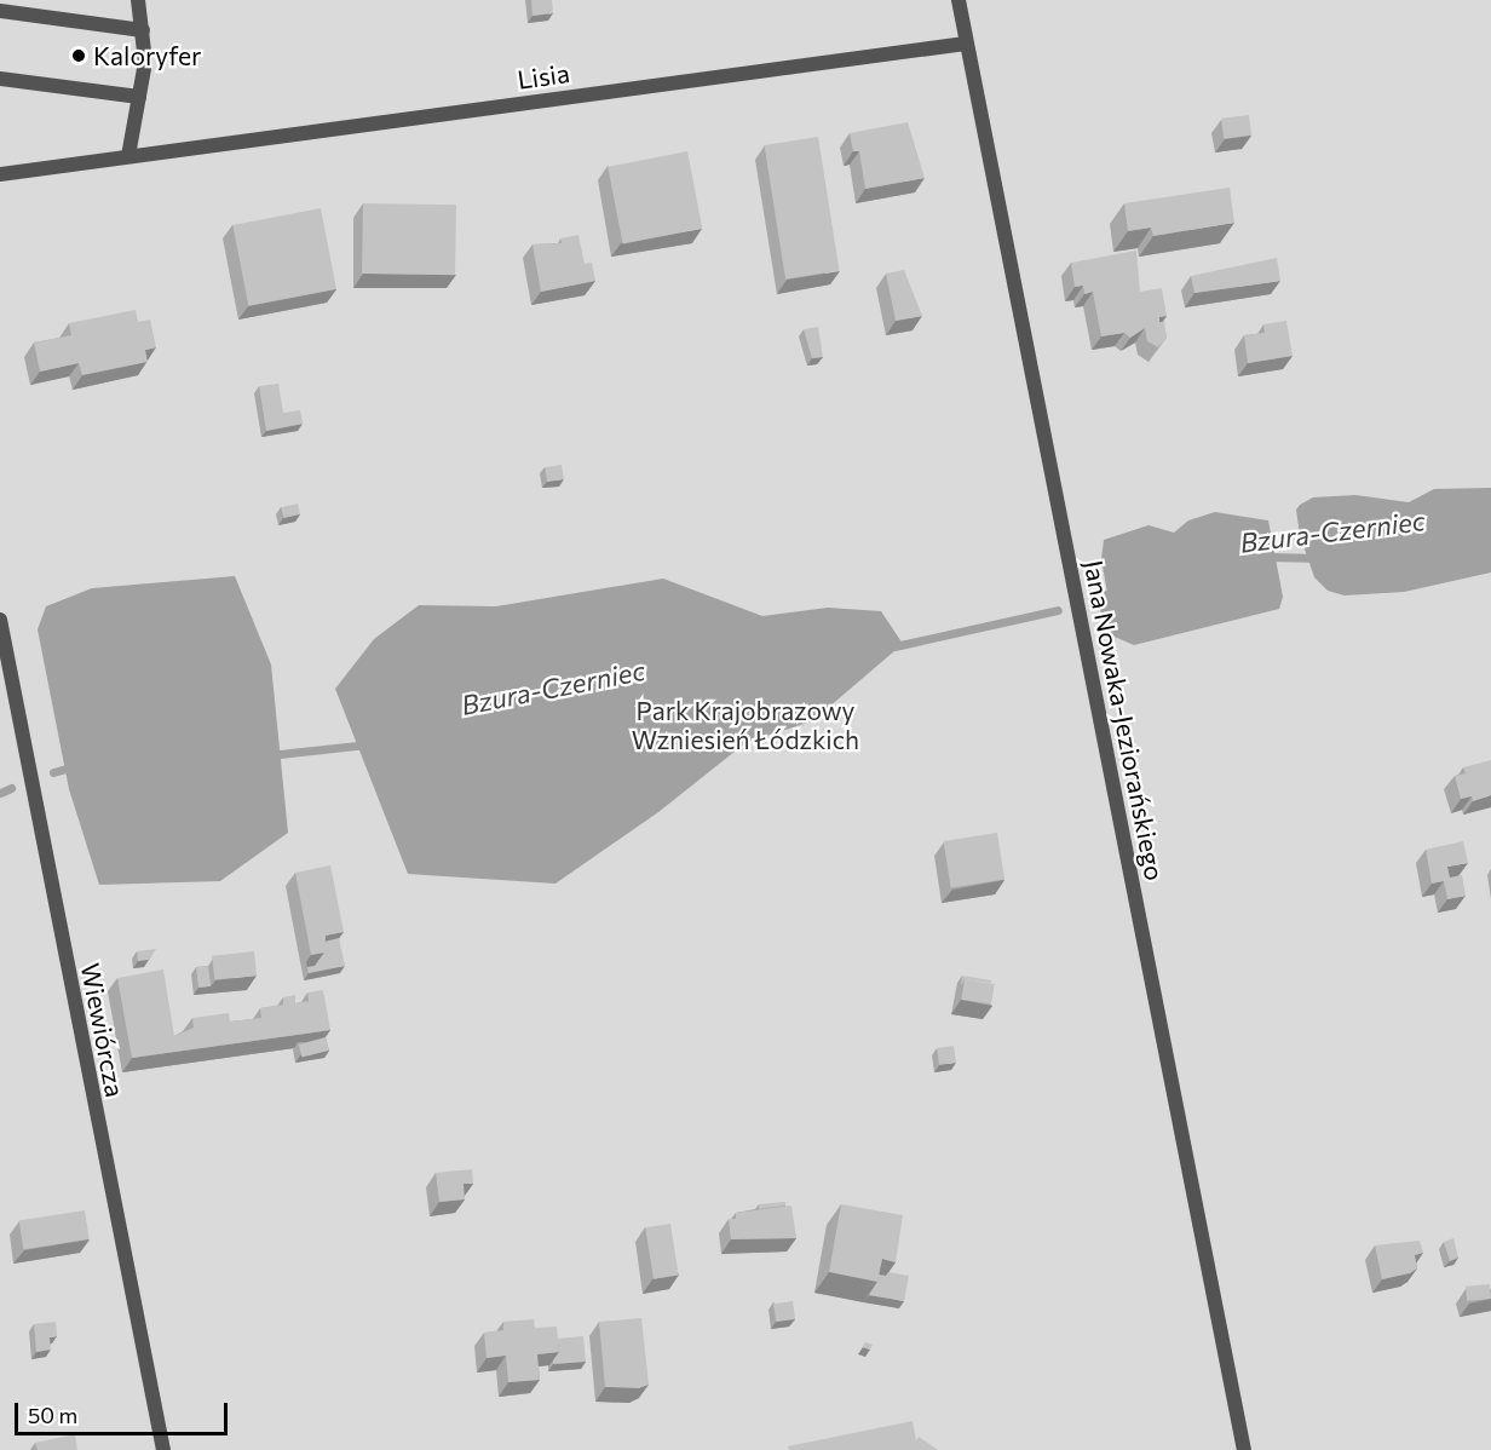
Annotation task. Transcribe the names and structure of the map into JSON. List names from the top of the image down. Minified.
{"streets":{"street":["Lisia","Jana Nowaka-Jeziorańskiego","Wiewiórcza"]},"crossings":[["Lisia","Jana Nowaka-Jeziorańskiego"]],"water":["Bzura-Czerniec"],"parks":["Park Krajobrazowy Wzniesień Łódzkich"],"places":["Kaloryfer"],"scale_bar":"50 m"}
